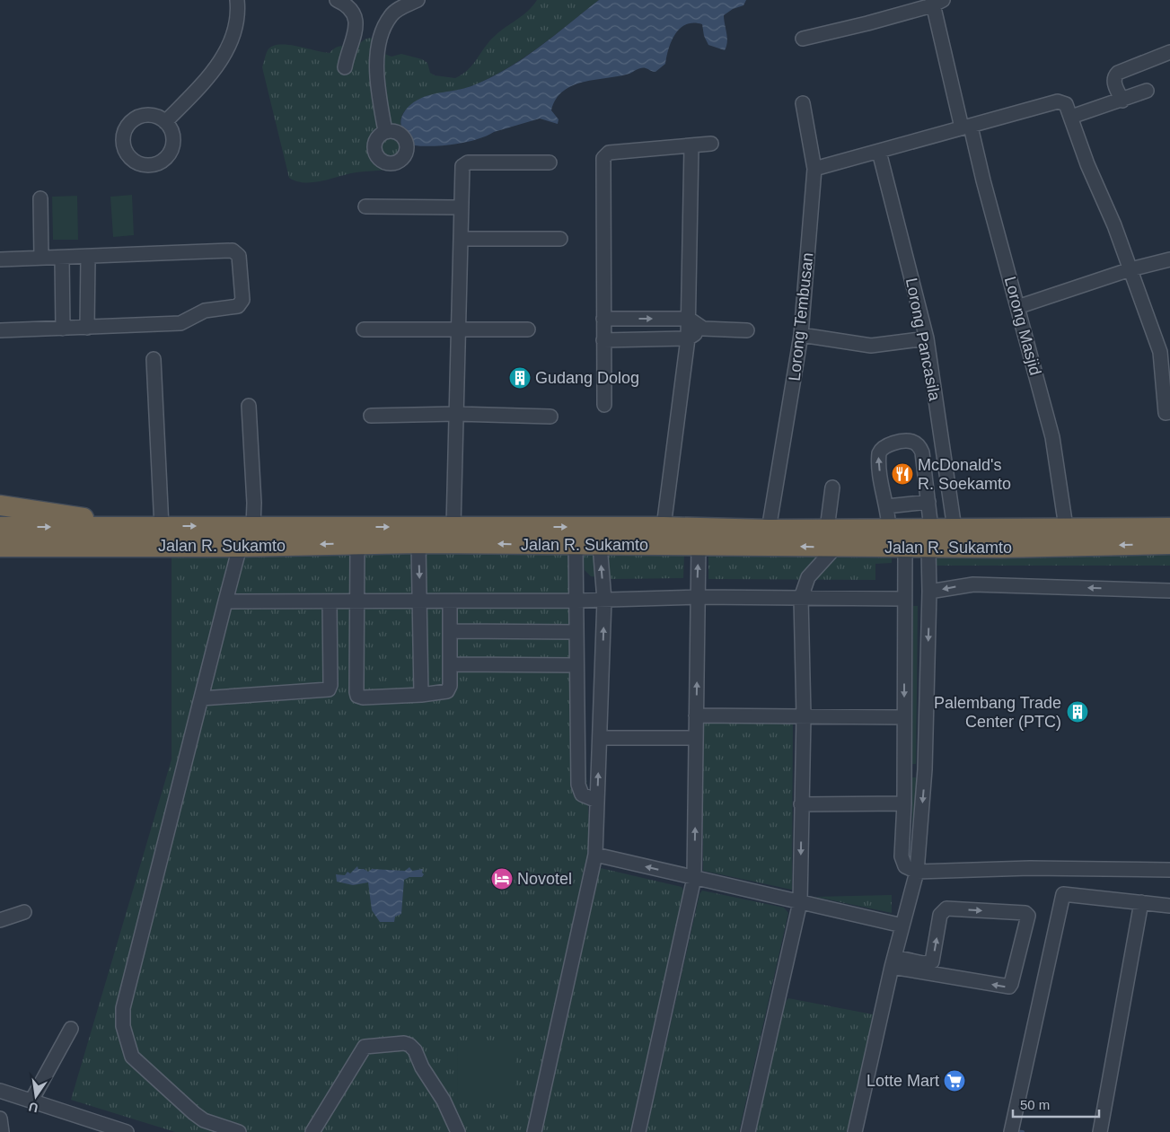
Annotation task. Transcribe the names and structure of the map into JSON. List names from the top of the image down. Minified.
{"streets":{"highway":["Jalan R. Sukamto"],"street":["Lorong Tembusan","Lorong Masjid","Lorong Pancasila"]},"crossings":[["Lorong Tembusan","Jalan R. Sukamto"],["Lorong Masjid","Jalan R. Sukamto"],["Lorong Pancasila","Jalan R. Sukamto"]],"places":{"building":["Gudang Dolog","Palembang Trade Center (PTC)"],"restaurant":["McDonald's R. Soekamto"],"hotel":["Novotel"],"supermarket":["Lotte Mart"]},"scale_bar":"50 m","north":"bottom"}
